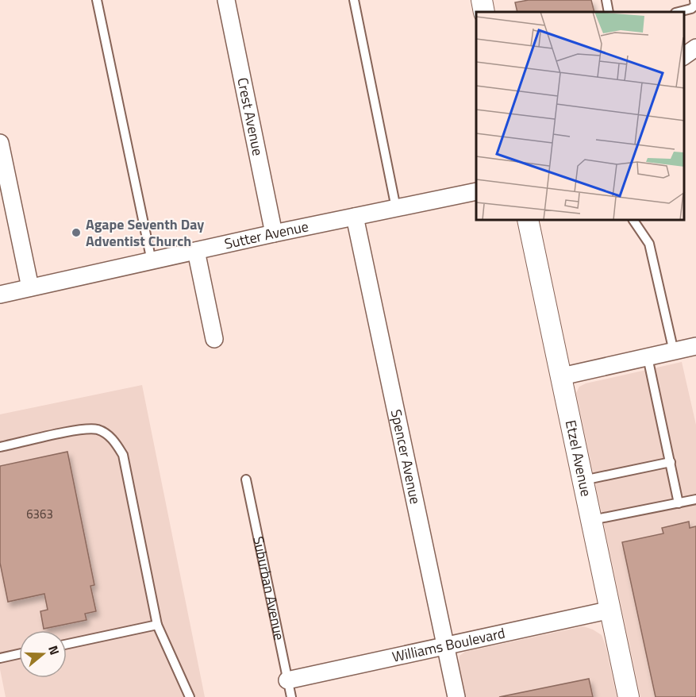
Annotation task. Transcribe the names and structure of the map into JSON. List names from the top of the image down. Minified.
{"streets":{"street":["Crest Avenue","Sutter Avenue","Spencer Avenue","Etzel Avenue","Williams Boulevard"],"lane":["Suburban Avenue"]},"crossings":[["Crest Avenue","Sutter Avenue"],["Sutter Avenue","Spencer Avenue"],["Spencer Avenue","Williams Boulevard"],["Etzel Avenue","Williams Boulevard"],["Suburban Avenue","Williams Boulevard"]],"places":["Agape Seventh Day Adventist Church"],"house_numbers":["6363"],"north":"right"}
